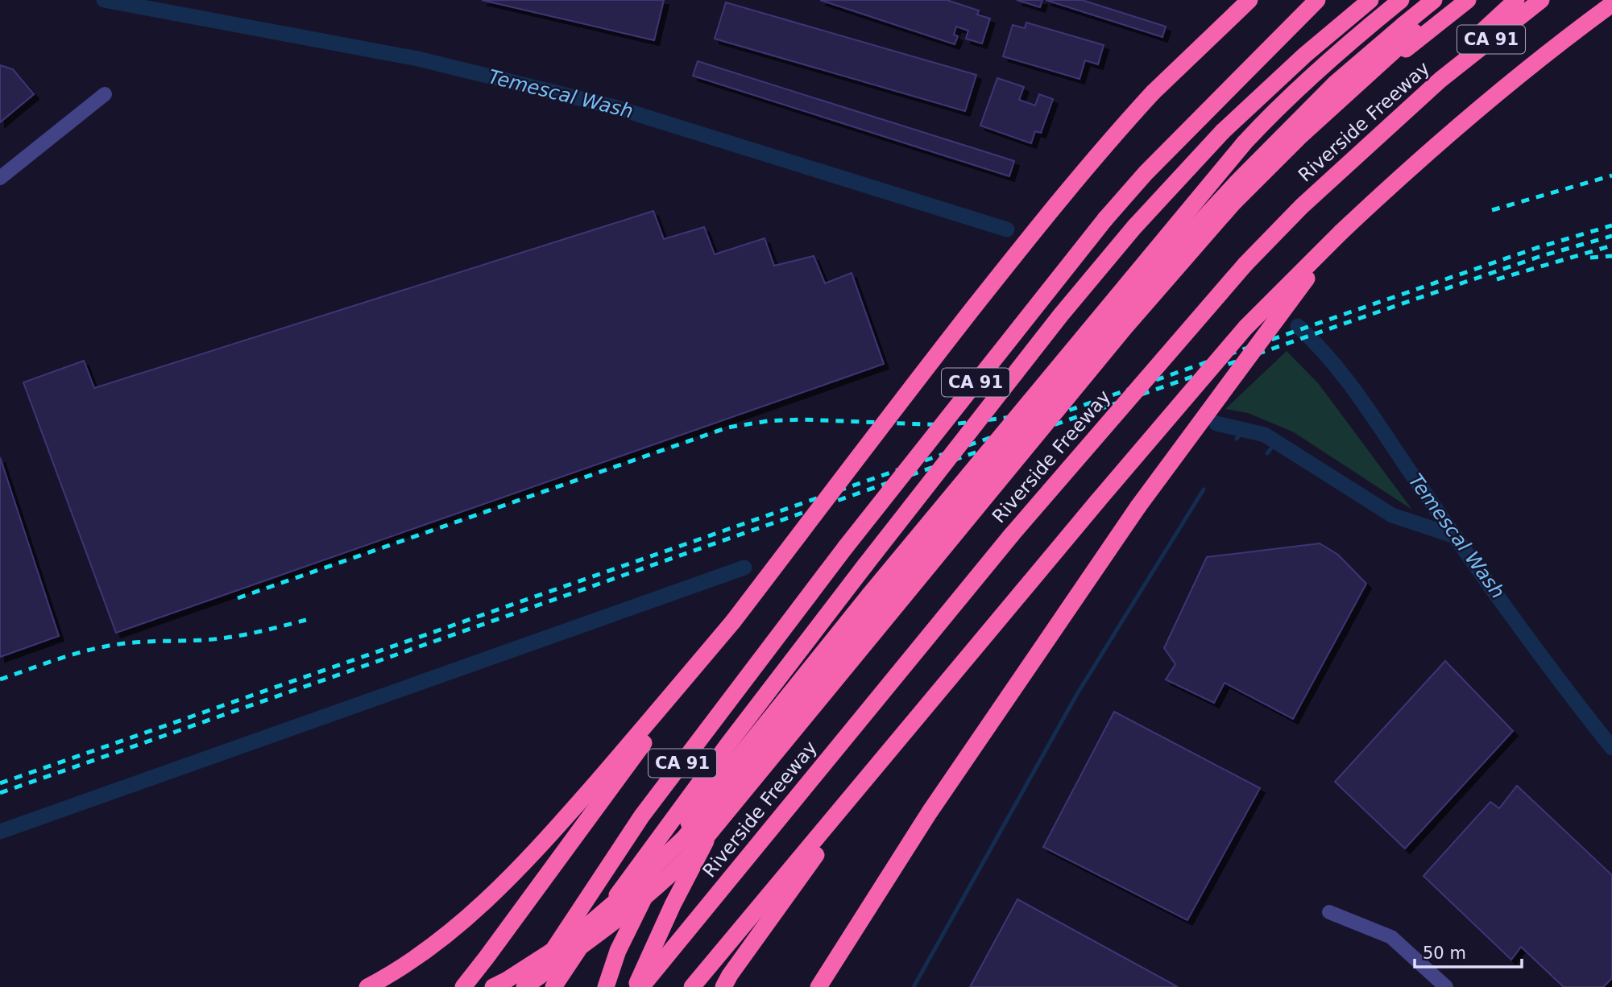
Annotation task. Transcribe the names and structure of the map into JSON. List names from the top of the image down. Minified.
{"streets":{"highway":["CA 91","Riverside Freeway"]},"water":["Temescal Wash"],"scale_bar":"50 m"}
